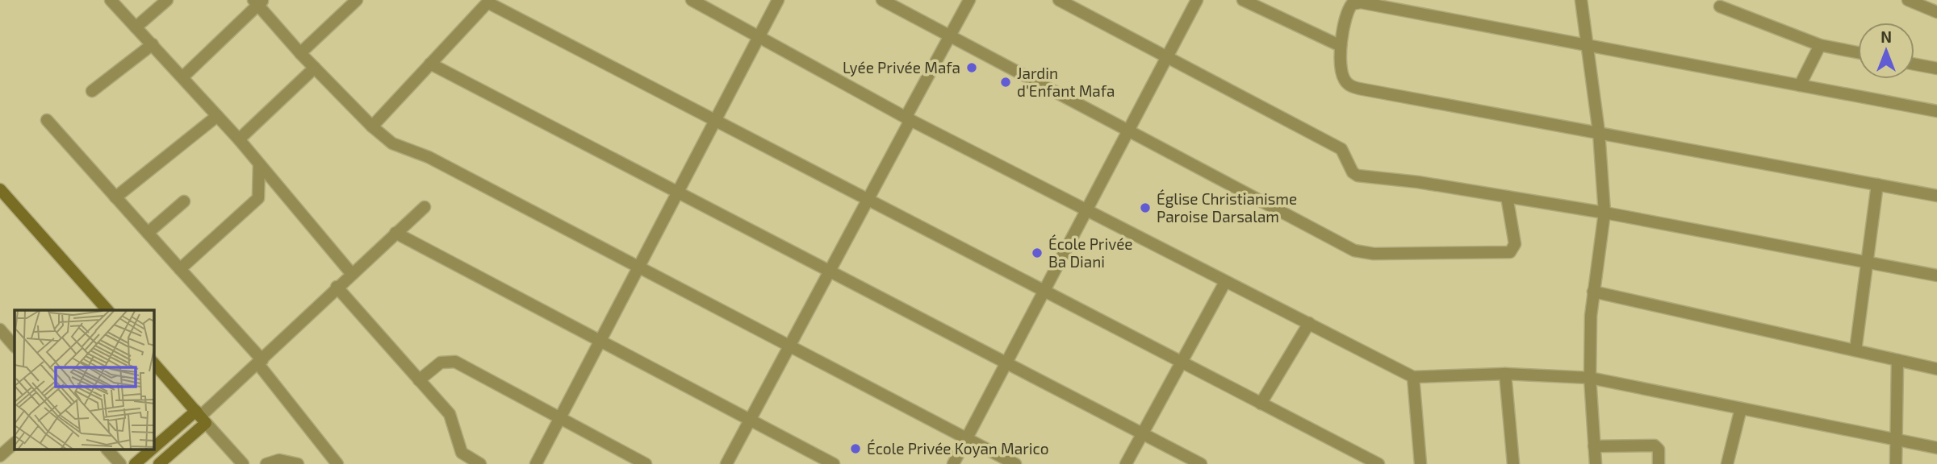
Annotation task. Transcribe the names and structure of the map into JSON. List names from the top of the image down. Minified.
{"places":["Lyée Privée Mafa","Jardin d'Enfant Mafa","Église Christianisme Paroise Darsalam","École Privée Ba Diani","École Privée Koyan Marico"],"north":"top"}
